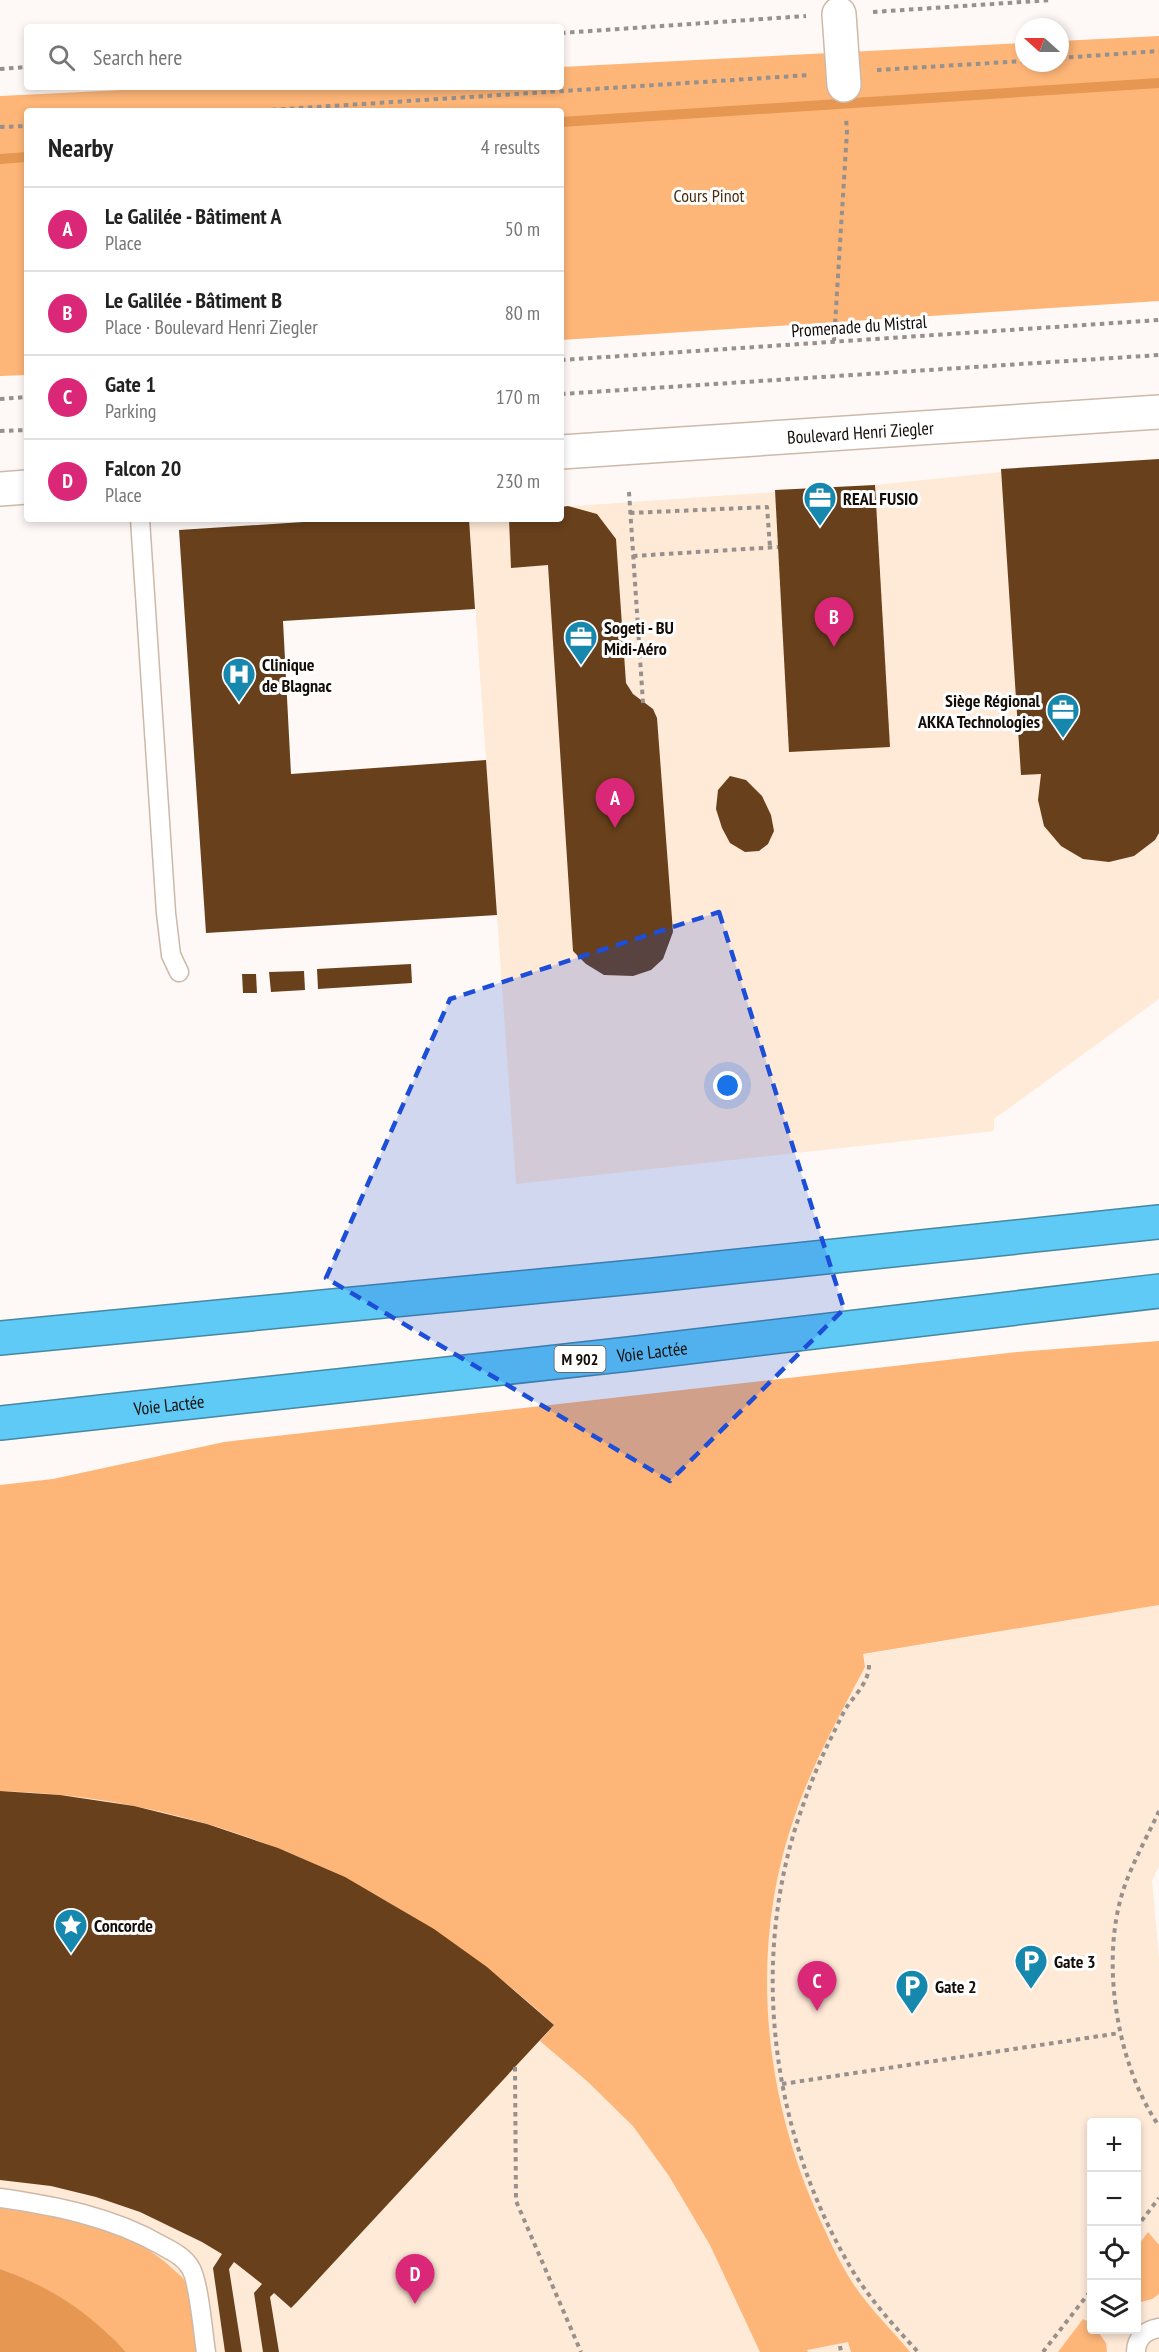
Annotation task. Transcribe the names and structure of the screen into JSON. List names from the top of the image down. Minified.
{"streets":{"highway":["Voie Lactée","M 902"],"street":["Boulevard Henri Ziegler"],"path":["Promenade du Mistral"]},"parks":["Cours Pinot"],"places":{"office":["REAL FUSIO","Sogeti - BU Midi-Aéro","Siège Régional AKKA Technologies"],"hospital":["Clinique de Blagnac"],"place":["Concorde"],"parking":["Gate 3","Gate 2"]},"north":"left","page":{"search":"Search here","heading":["Nearby","4 results"],"list":[{"mark":"A","name":"Le Galilée - Bâtiment A","note":"Place","value":"50 m"},{"mark":"B","name":"Le Galilée - Bâtiment B","note":"Place · Boulevard Henri Ziegler","value":"80 m"},{"mark":"C","name":"Gate 1","note":"Parking","value":"170 m"},{"mark":"D","name":"Falcon 20","note":"Place","value":"230 m"}],"pins":["B","A","C","D"],"map_buttons":["+","−"]}}
